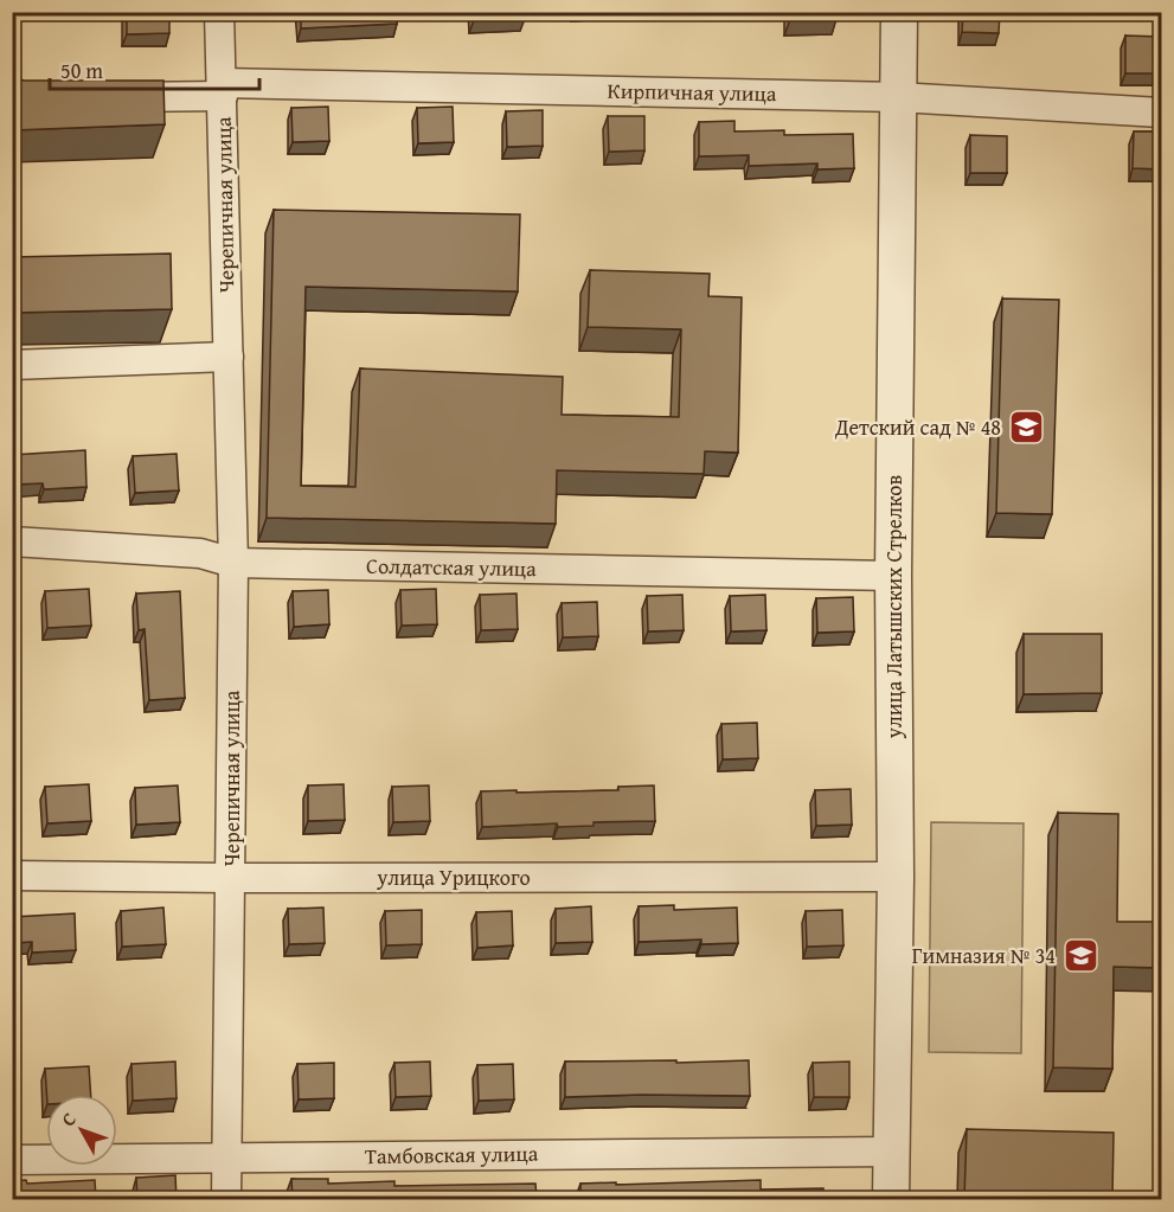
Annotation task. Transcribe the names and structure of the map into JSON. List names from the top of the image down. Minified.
{"streets":{"street":["Кирпичная улица","Черепичная улица","Солдатская улица","улица Латышских Стрелков","улица Урицкого","Тамбовская улица"]},"crossings":[["Кирпичная улица","Черепичная улица"],["Кирпичная улица","улица Латышских Стрелков"],["Черепичная улица","Солдатская улица"],["Черепичная улица","улица Урицкого"],["Черепичная улица","Тамбовская улица"],["Солдатская улица","улица Латышских Стрелков"],["улица Латышских Стрелков","улица Урицкого"],["улица Латышских Стрелков","Тамбовская улица"]],"places":{"school or university":["Детский сад № 48","Гимназия № 34"]},"scale_bar":"50 m","north":"top left"}
